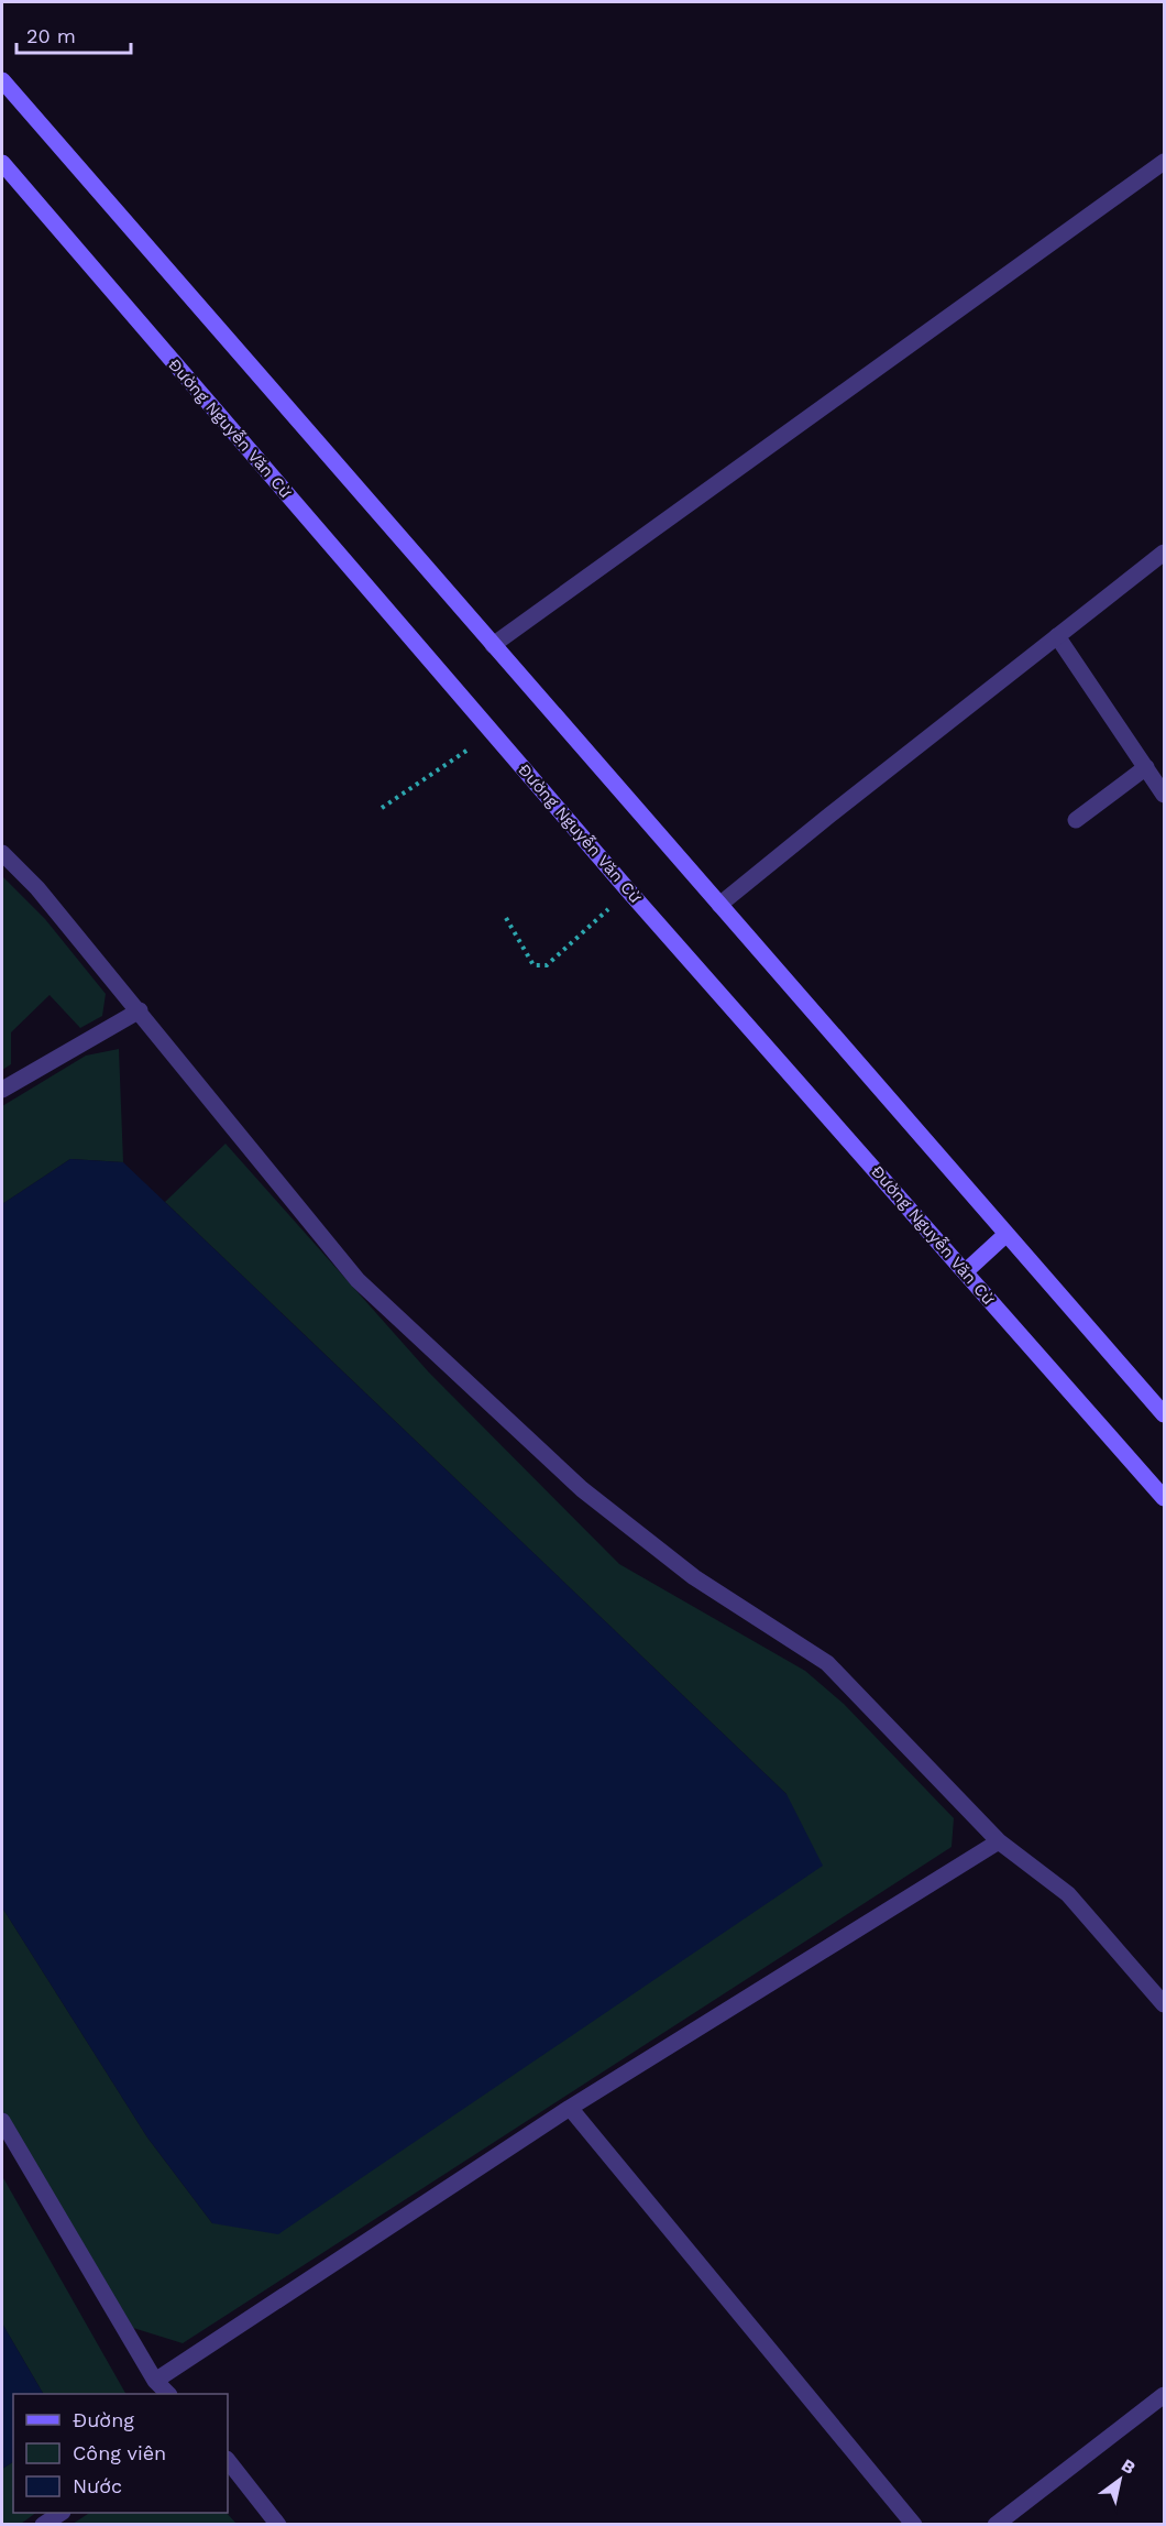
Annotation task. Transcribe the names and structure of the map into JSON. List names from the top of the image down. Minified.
{"streets":{"main road":["Đường Nguyễn Văn Cừ"]},"legend":["Đường","Công viên","Nước"],"scale_bar":"20 m","north":"top right"}
